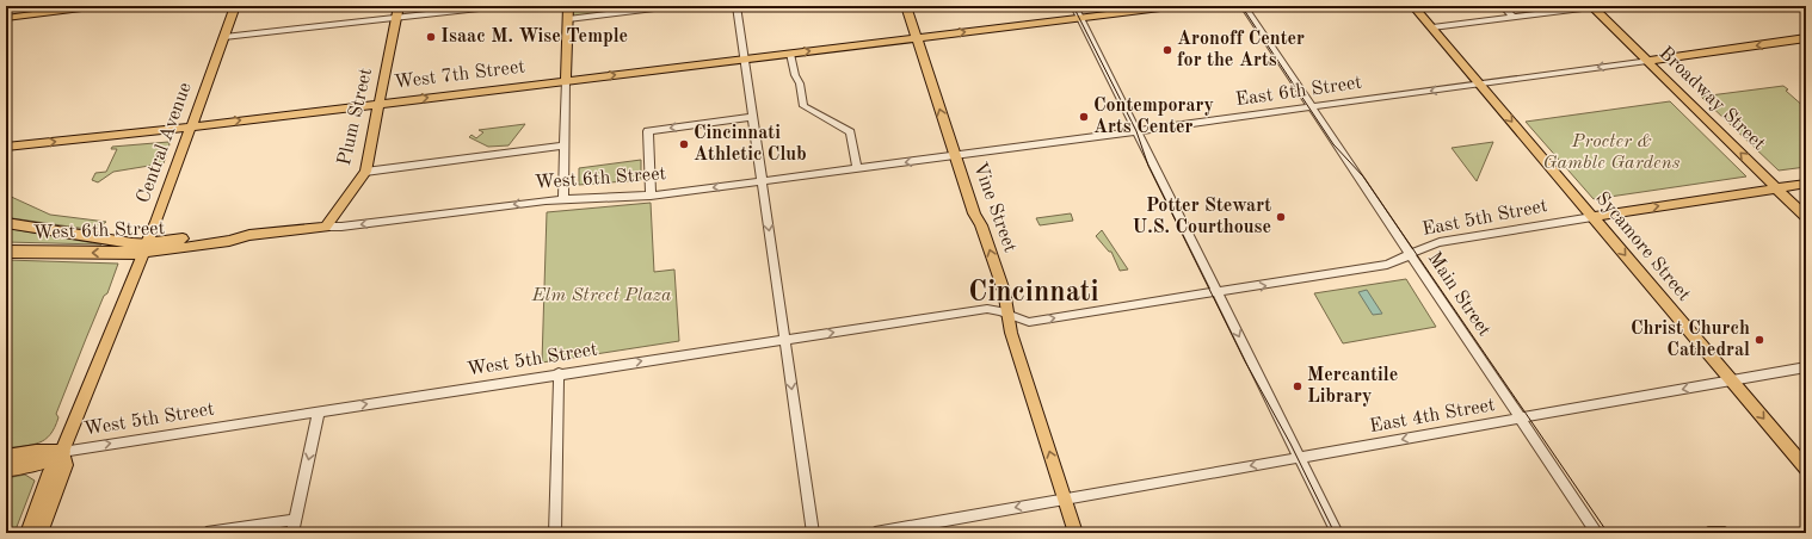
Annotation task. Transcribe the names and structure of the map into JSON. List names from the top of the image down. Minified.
{"streets":{"highway":["West 6th Street"],"main road":["West 7th Street","Broadway Street","Plum Street","Central Avenue","Vine Street","East 5th Street","Sycamore Street"],"street":["East 6th Street","Main Street","West 5th Street","East 4th Street"]},"crossings":[["West 7th Street","Plum Street"],["West 7th Street","Central Avenue"],["West 7th Street","Vine Street"],["East 6th Street","Broadway Street"],["East 6th Street","West 6th Street"],["East 6th Street","Vine Street"],["East 6th Street","Sycamore Street"],["East 6th Street","Main Street"],["Broadway Street","East 5th Street"],["Plum Street","West 6th Street"],["Central Avenue","West 6th Street"],["Central Avenue","West 5th Street"],["West 6th Street","Vine Street"],["Vine Street","East 5th Street"],["Vine Street","West 5th Street"],["Vine Street","East 4th Street"],["East 5th Street","Sycamore Street"],["East 5th Street","Main Street"],["East 5th Street","West 5th Street"],["Sycamore Street","East 4th Street"],["Main Street","East 4th Street"]],"one_way":["West 7th Street","Broadway Street","Vine Street","East 5th Street","Sycamore Street","West 5th Street","East 4th Street"],"districts":["Cincinnati"],"parks":["Procter & Gamble Gardens","Elm Street Plaza"],"places":["Isaac M. Wise Temple","Aronoff Center for the Arts","Contemporary Arts Center","Cincinnati Athletic Club","Potter Stewart U.S. Courthouse","Christ Church Cathedral","Mercantile Library"]}
